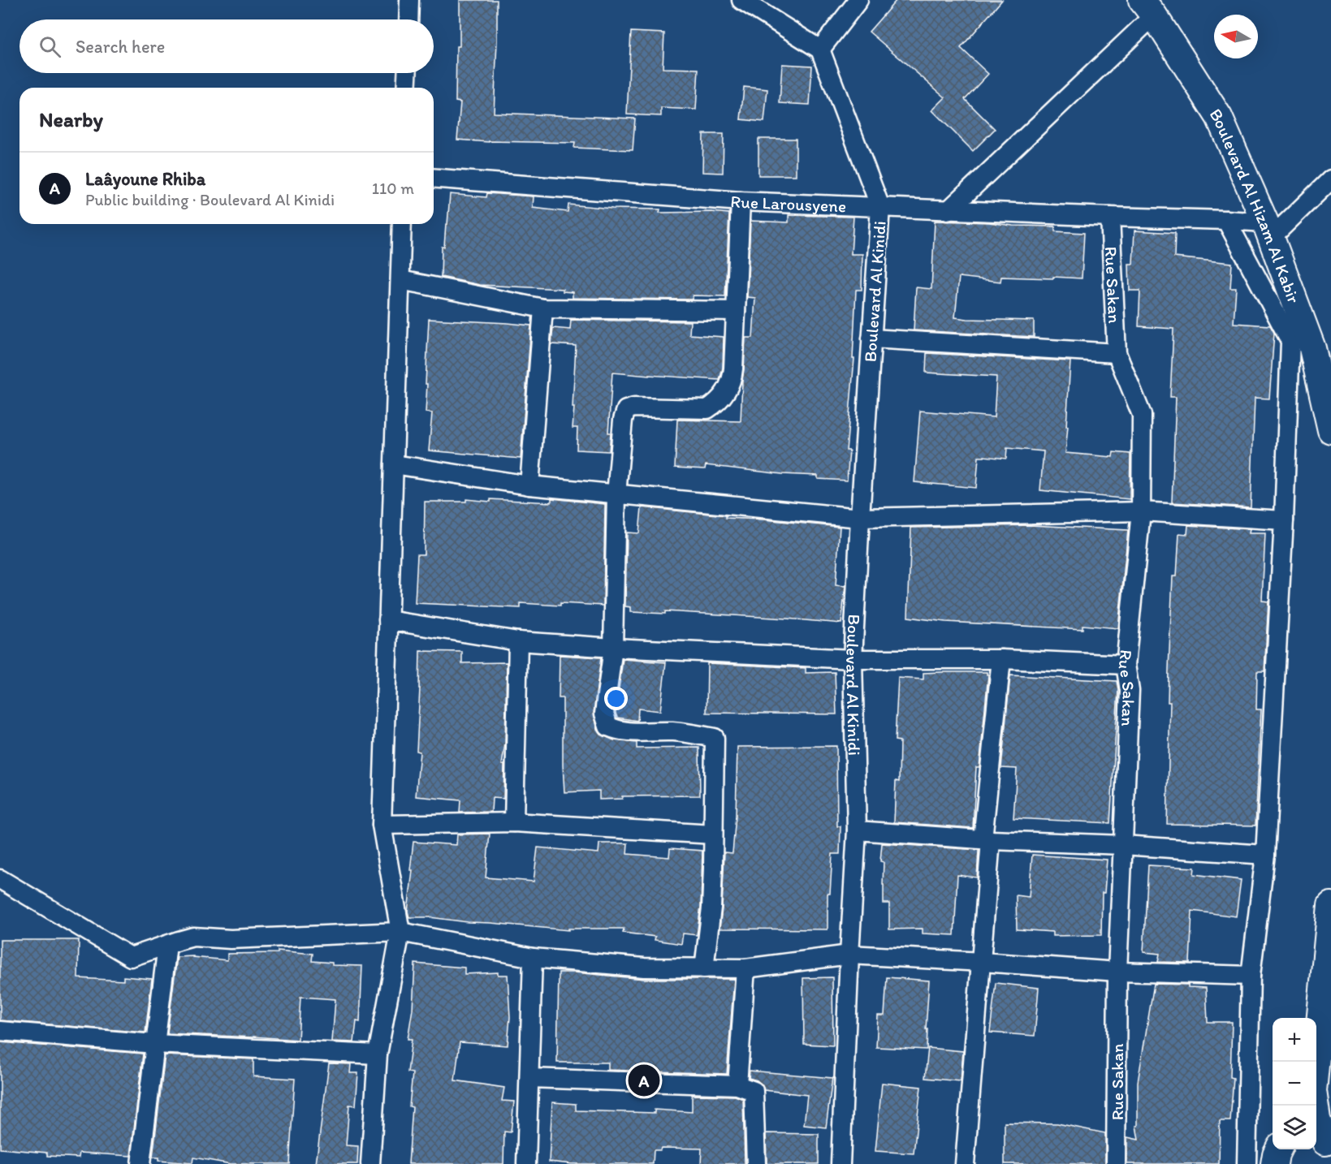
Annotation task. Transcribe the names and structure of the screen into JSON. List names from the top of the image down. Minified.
{"streets":{"main road":["Boulevard Al Hizam Al Kabir"],"street":["Rue Larousyene","Rue Sakan","Boulevard Al Kinidi"]},"crossings":[["Rue Larousyene","Boulevard Al Hizam Al Kabir"],["Rue Larousyene","Rue Sakan"],["Rue Larousyene","Boulevard Al Kinidi"]],"north":"left","page":{"search":"Search here","heading":"Nearby","list":[{"mark":"A","name":"Laâyoune Rhiba","note":"Public building · Boulevard Al Kinidi","value":"110 m"}],"map_buttons":["+","−"],"pins":"A"}}
